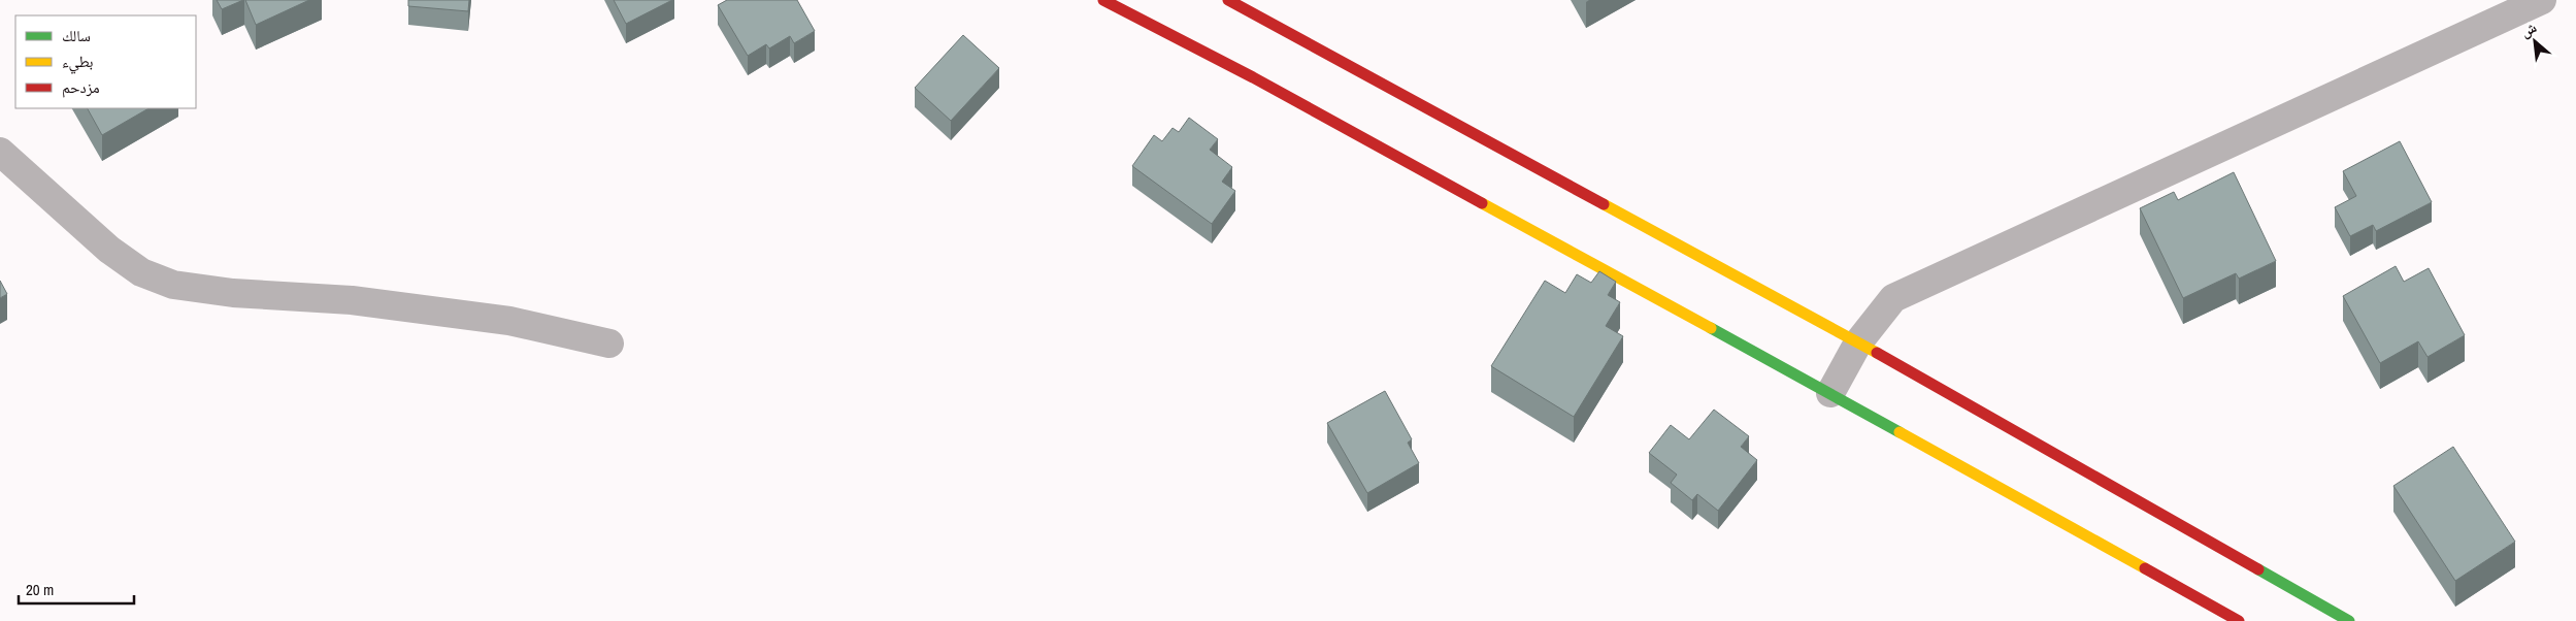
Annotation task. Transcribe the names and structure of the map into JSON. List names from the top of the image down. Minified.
{"legend":["سالك","بطيء","مزدحم"],"scale_bar":"20 m","north":"top left"}
